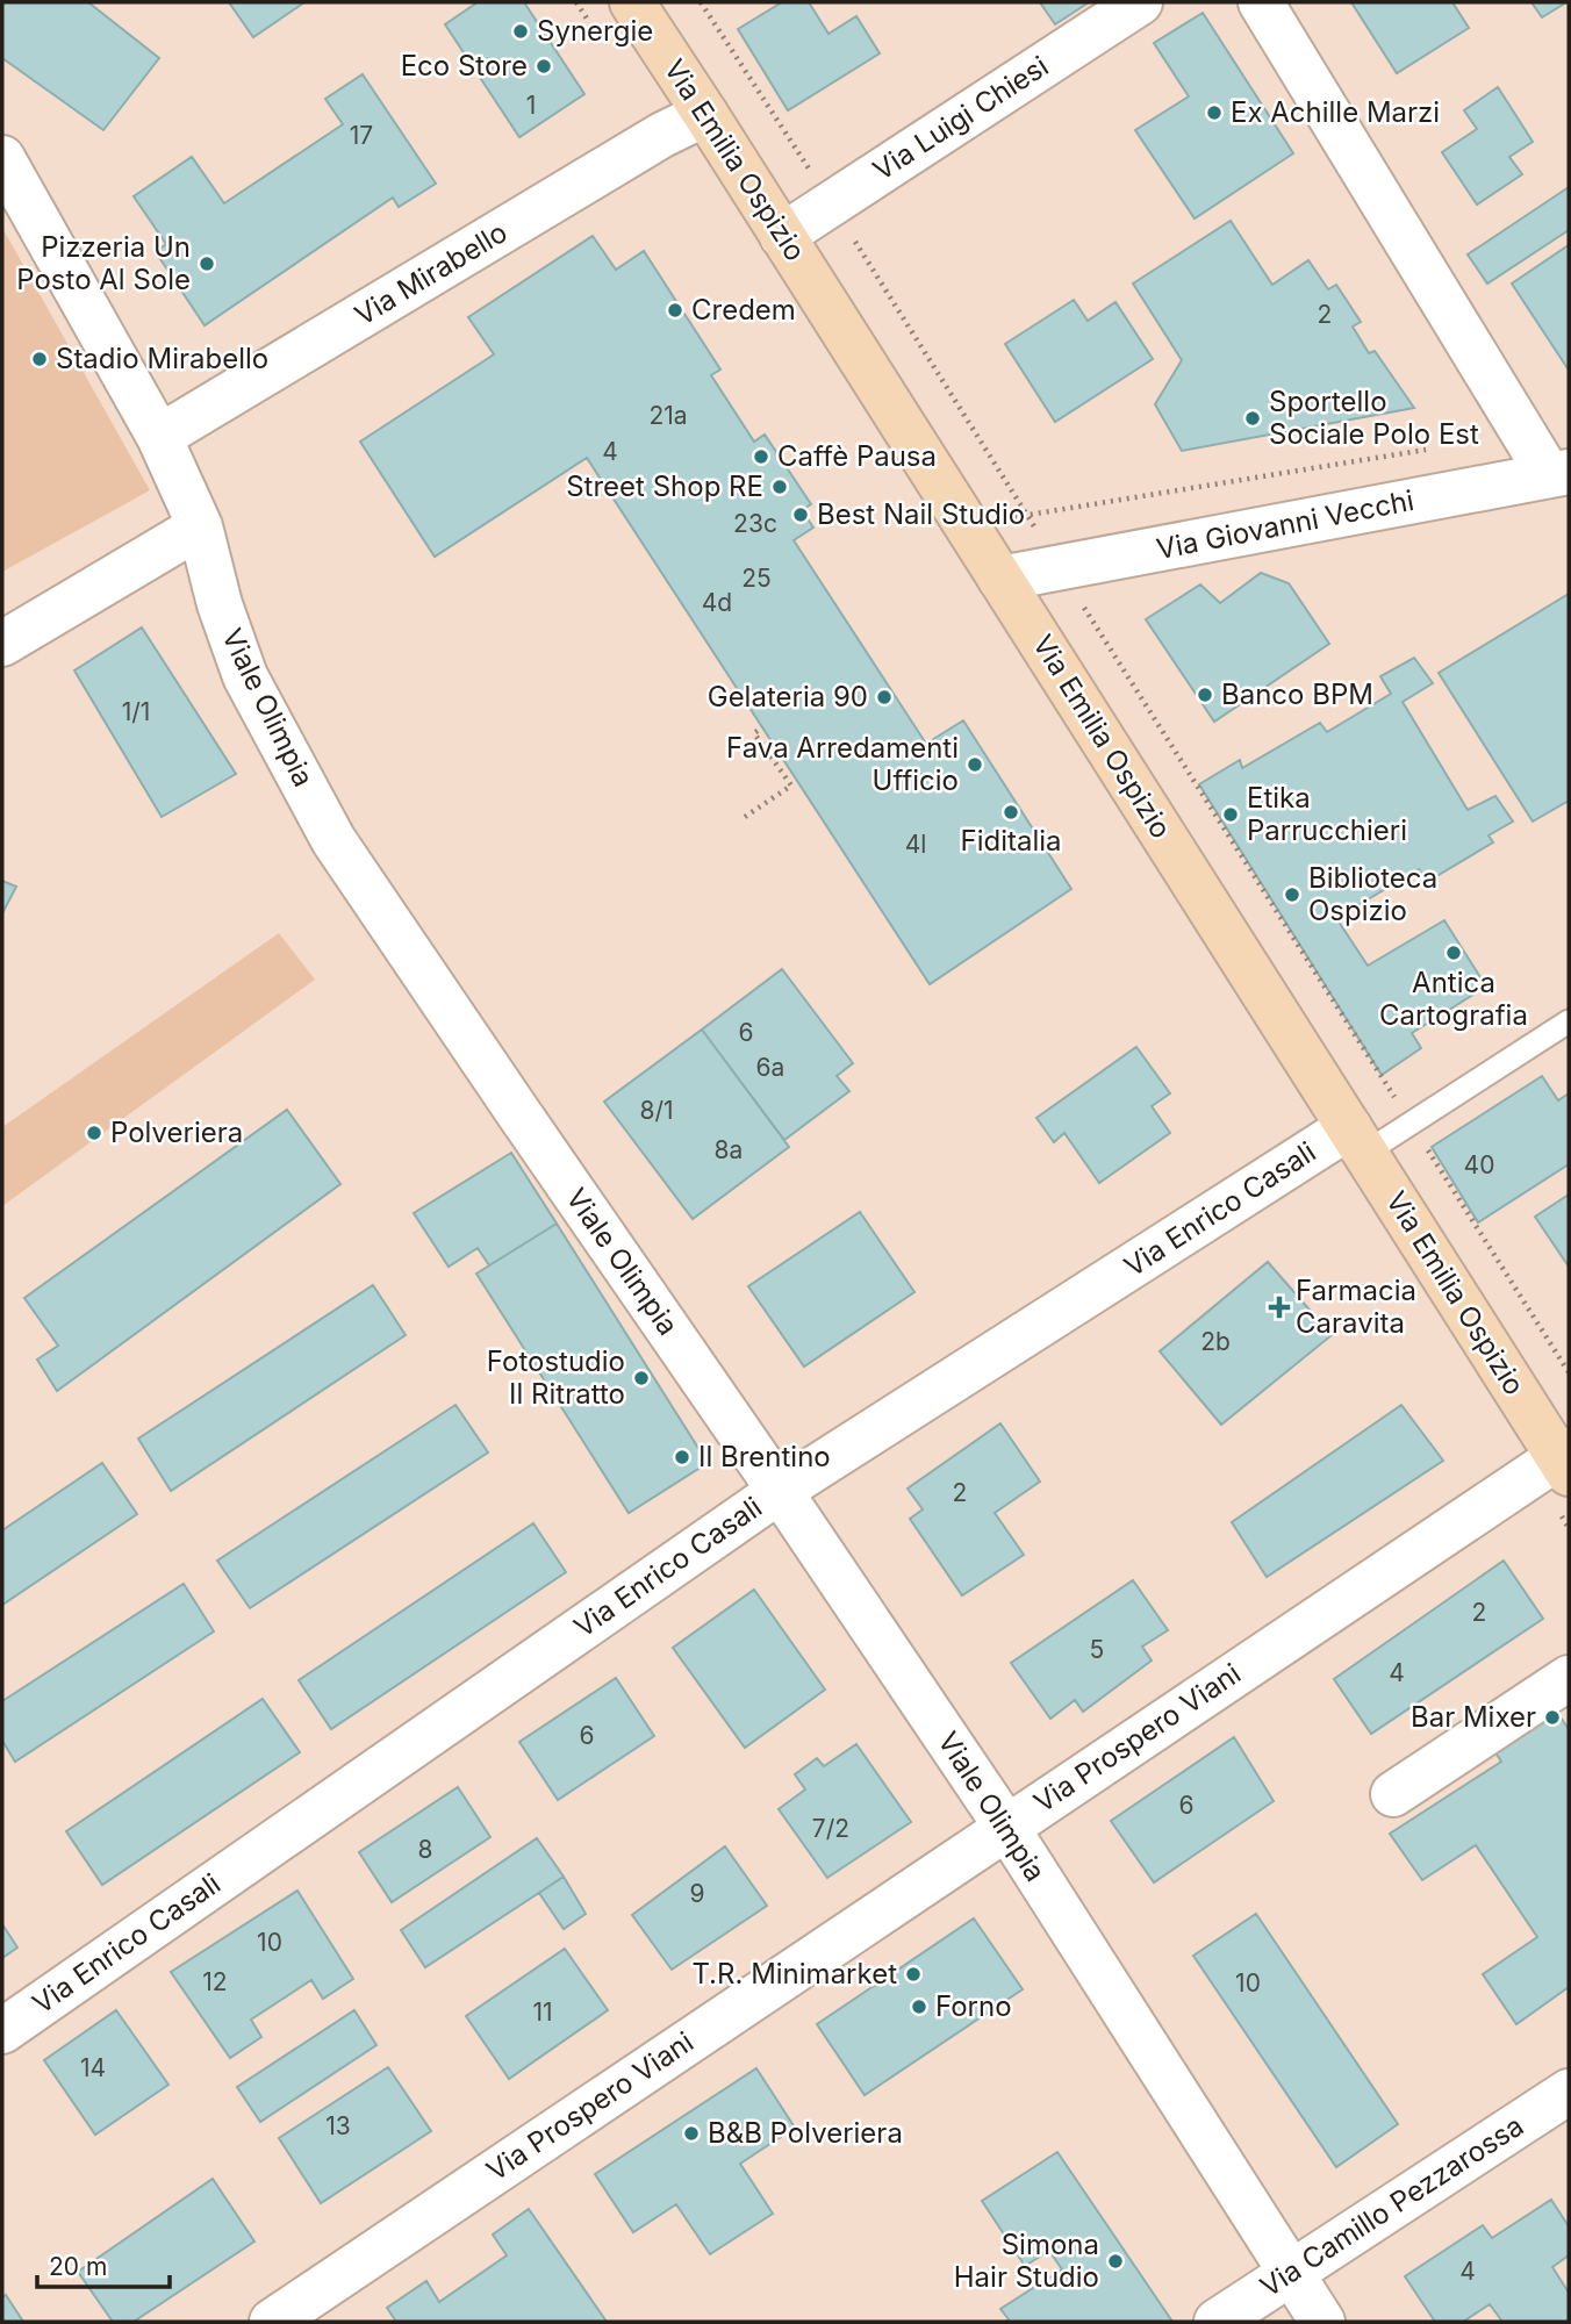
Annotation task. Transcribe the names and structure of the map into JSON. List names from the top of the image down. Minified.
{"streets":{"main road":["Via Emilia Ospizio"],"street":["Via Luigi Chiesi","Via Mirabello","Via Giovanni Vecchi","Viale Olimpia","Via Enrico Casali","Via Prospero Viani","Via Camillo Pezzarossa"]},"crossings":[["Via Luigi Chiesi","Via Emilia Ospizio"],["Via Emilia Ospizio","Via Mirabello"],["Via Emilia Ospizio","Via Giovanni Vecchi"],["Via Emilia Ospizio","Via Enrico Casali"],["Via Emilia Ospizio","Via Prospero Viani"],["Via Mirabello","Viale Olimpia"],["Viale Olimpia","Via Enrico Casali"],["Viale Olimpia","Via Prospero Viani"],["Viale Olimpia","Via Camillo Pezzarossa"]],"places":{"other":["Synergie","Eco Store","Ex Achille Marzi","Pizzeria Un Posto Al Sole","Credem","Stadio Mirabello","Sportello Sociale Polo Est","Caffè Pausa","Street Shop RE","Best Nail Studio","Banco BPM","Gelateria 90","Fava Arredamenti Ufficio","Fiditalia","Etika Parrucchieri","Biblioteca Ospizio","Antica Cartografia","Polveriera","Fotostudio Il Ritratto","Il Brentino","Bar Mixer","T.R. Minimarket","Forno","B&B Polveriera","Simona Hair Studio"],"health":["Farmacia Caravita"]},"house_numbers":["1","17","2","21a","4","23c","25","4d","1/1","4l","6","6a","8/1","8a","40","2b","2","2","5","4","6","6","7/2","8","9","10","12","10","11","14","13","4"],"scale_bar":"20 m"}
